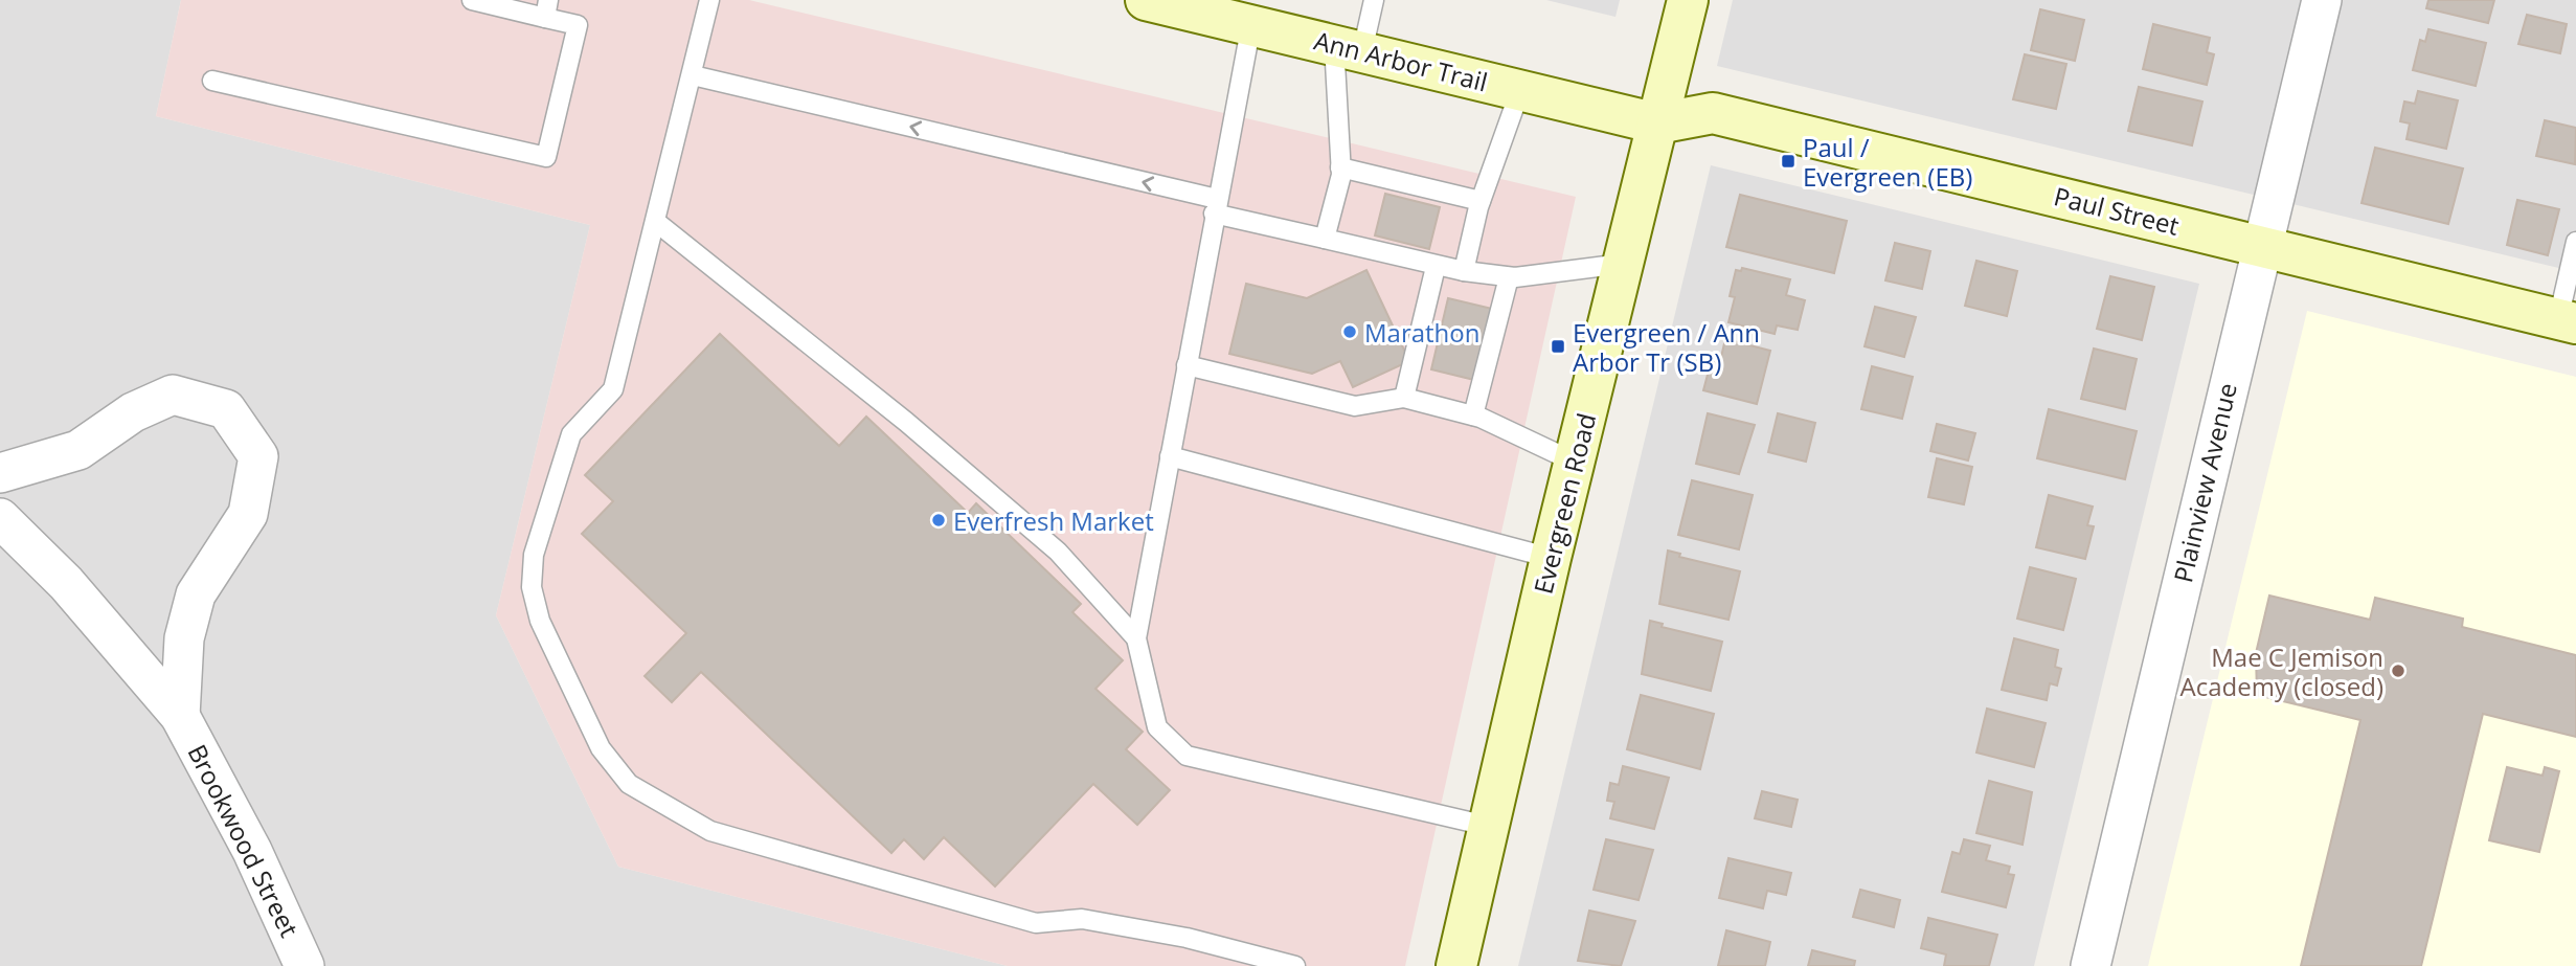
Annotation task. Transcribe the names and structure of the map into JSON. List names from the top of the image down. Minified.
{"streets":{"street":["Ann Arbor Trail","Paul Street","Plainview Avenue","Evergreen Road","Brookwood Street"]},"crossings":[["Ann Arbor Trail","Paul Street"],["Ann Arbor Trail","Evergreen Road"],["Paul Street","Plainview Avenue"],["Paul Street","Evergreen Road"]],"places":{"transit":["Paul / Evergreen (EB)","Evergreen / Ann Arbor Tr (SB)"],"other":["Marathon","Everfresh Market","Mae C Jemison Academy (closed)"]}}
